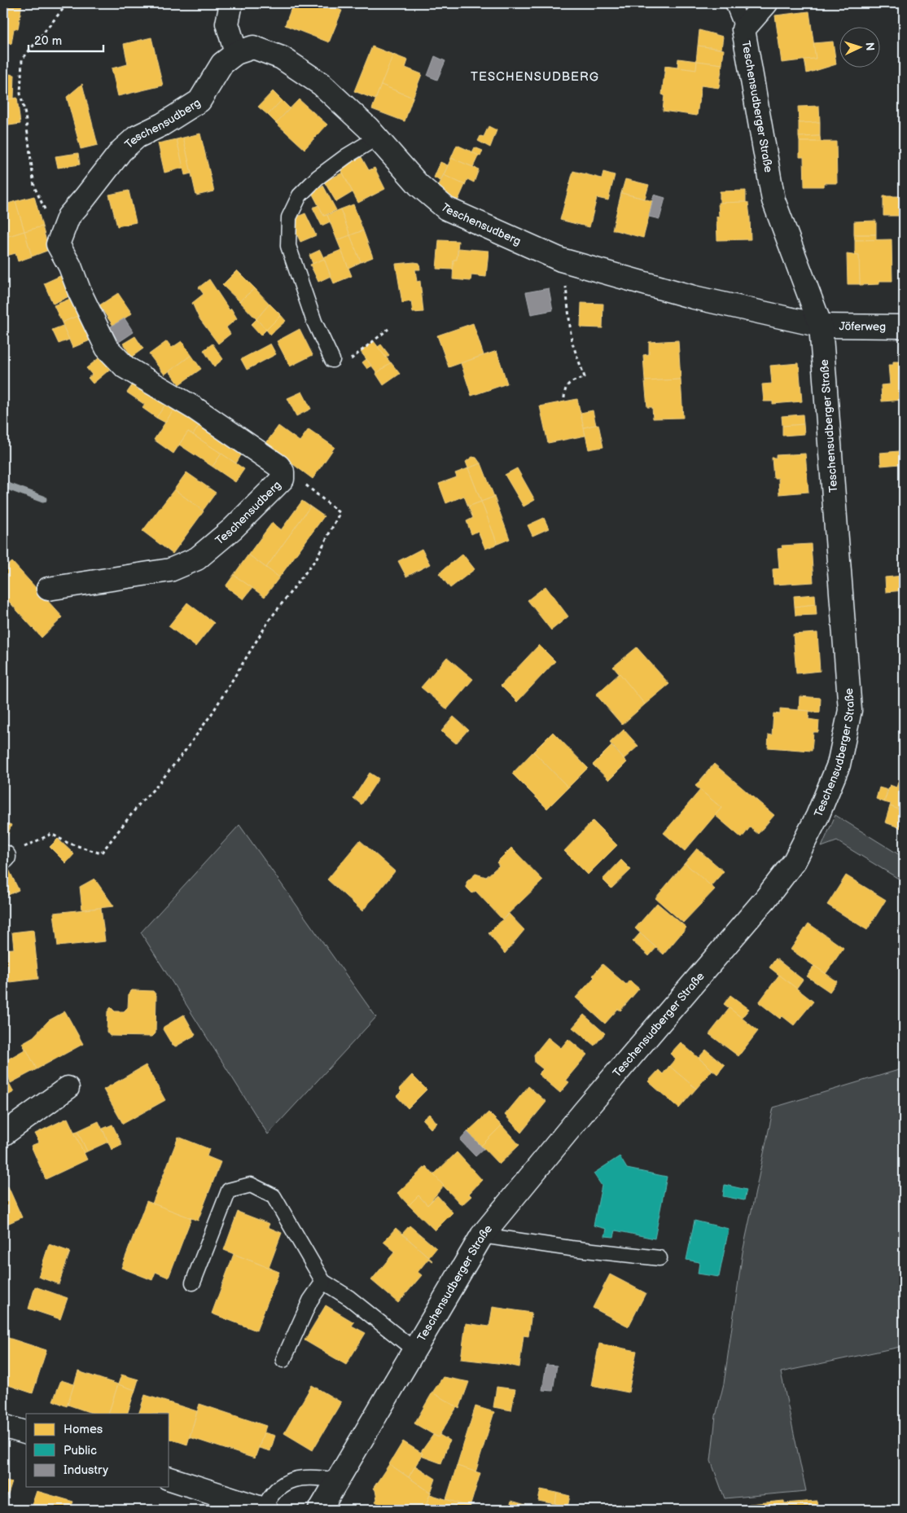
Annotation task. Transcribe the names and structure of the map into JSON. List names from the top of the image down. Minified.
{"streets":{"street":["Teschensudberger Straße","Teschensudberg","Jöferweg"]},"crossings":[["Teschensudberger Straße","Teschensudberg"],["Teschensudberger Straße","Jöferweg"],["Teschensudberg","Jöferweg"]],"districts":["TESCHENSUDBERG"],"legend":["Homes","Public","Industry"],"scale_bar":"20 m","north":"right"}
